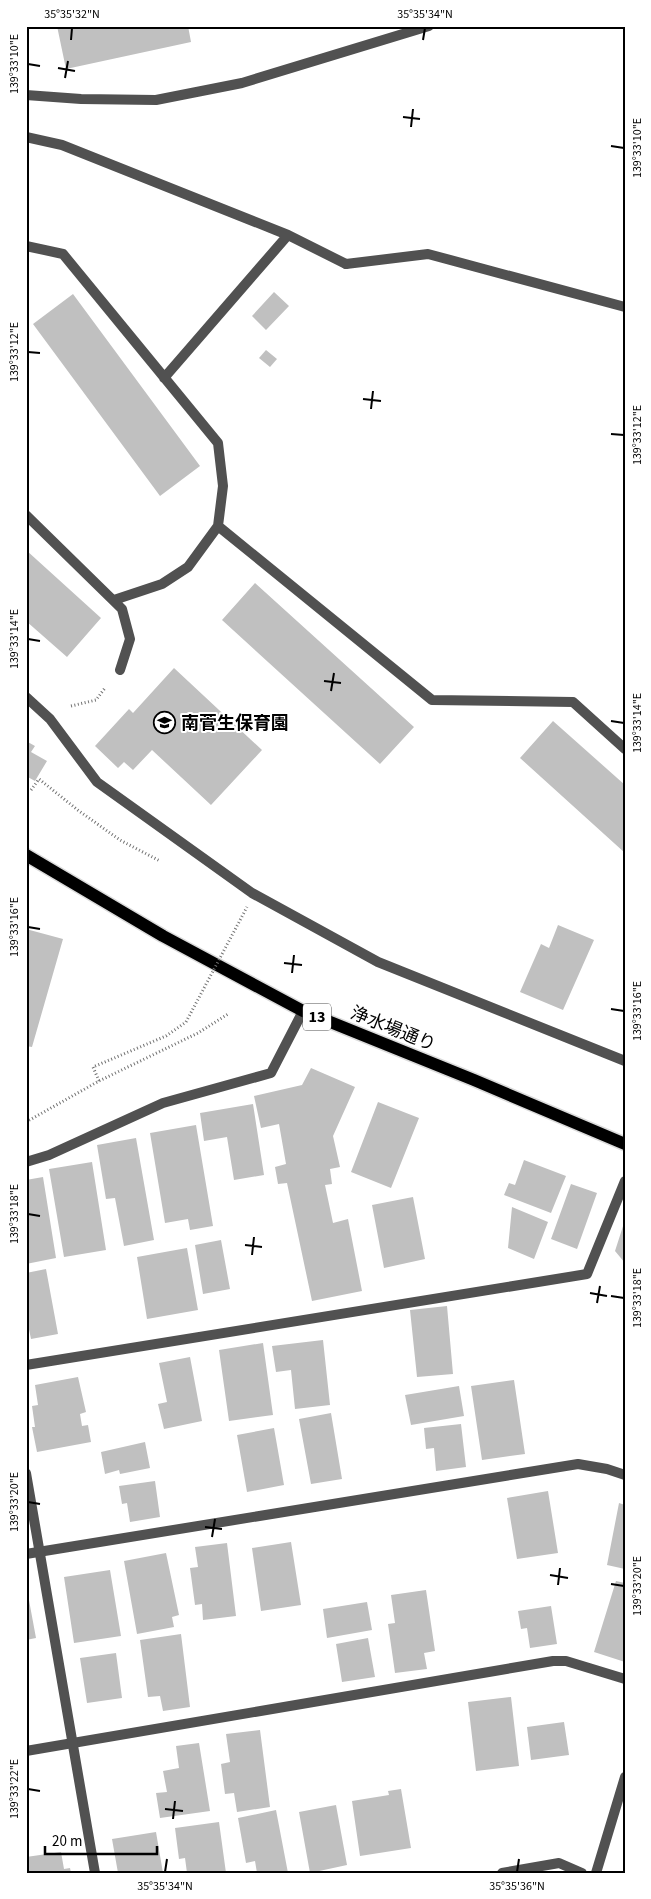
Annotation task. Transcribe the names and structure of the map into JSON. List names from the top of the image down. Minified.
{"streets":{"main road":["13","浄水場通り"]},"places":{"school or university":["南菅生保育園"]},"scale_bar":"20 m","coordinates":["35°35'32\"N","35°35'34\"N","139°33'10\"E","139°33'12\"E","139°33'14\"E","139°33'16\"E","139°33'18\"E","139°33'20\"E","139°33'22\"E","35°35'36\"N"]}
